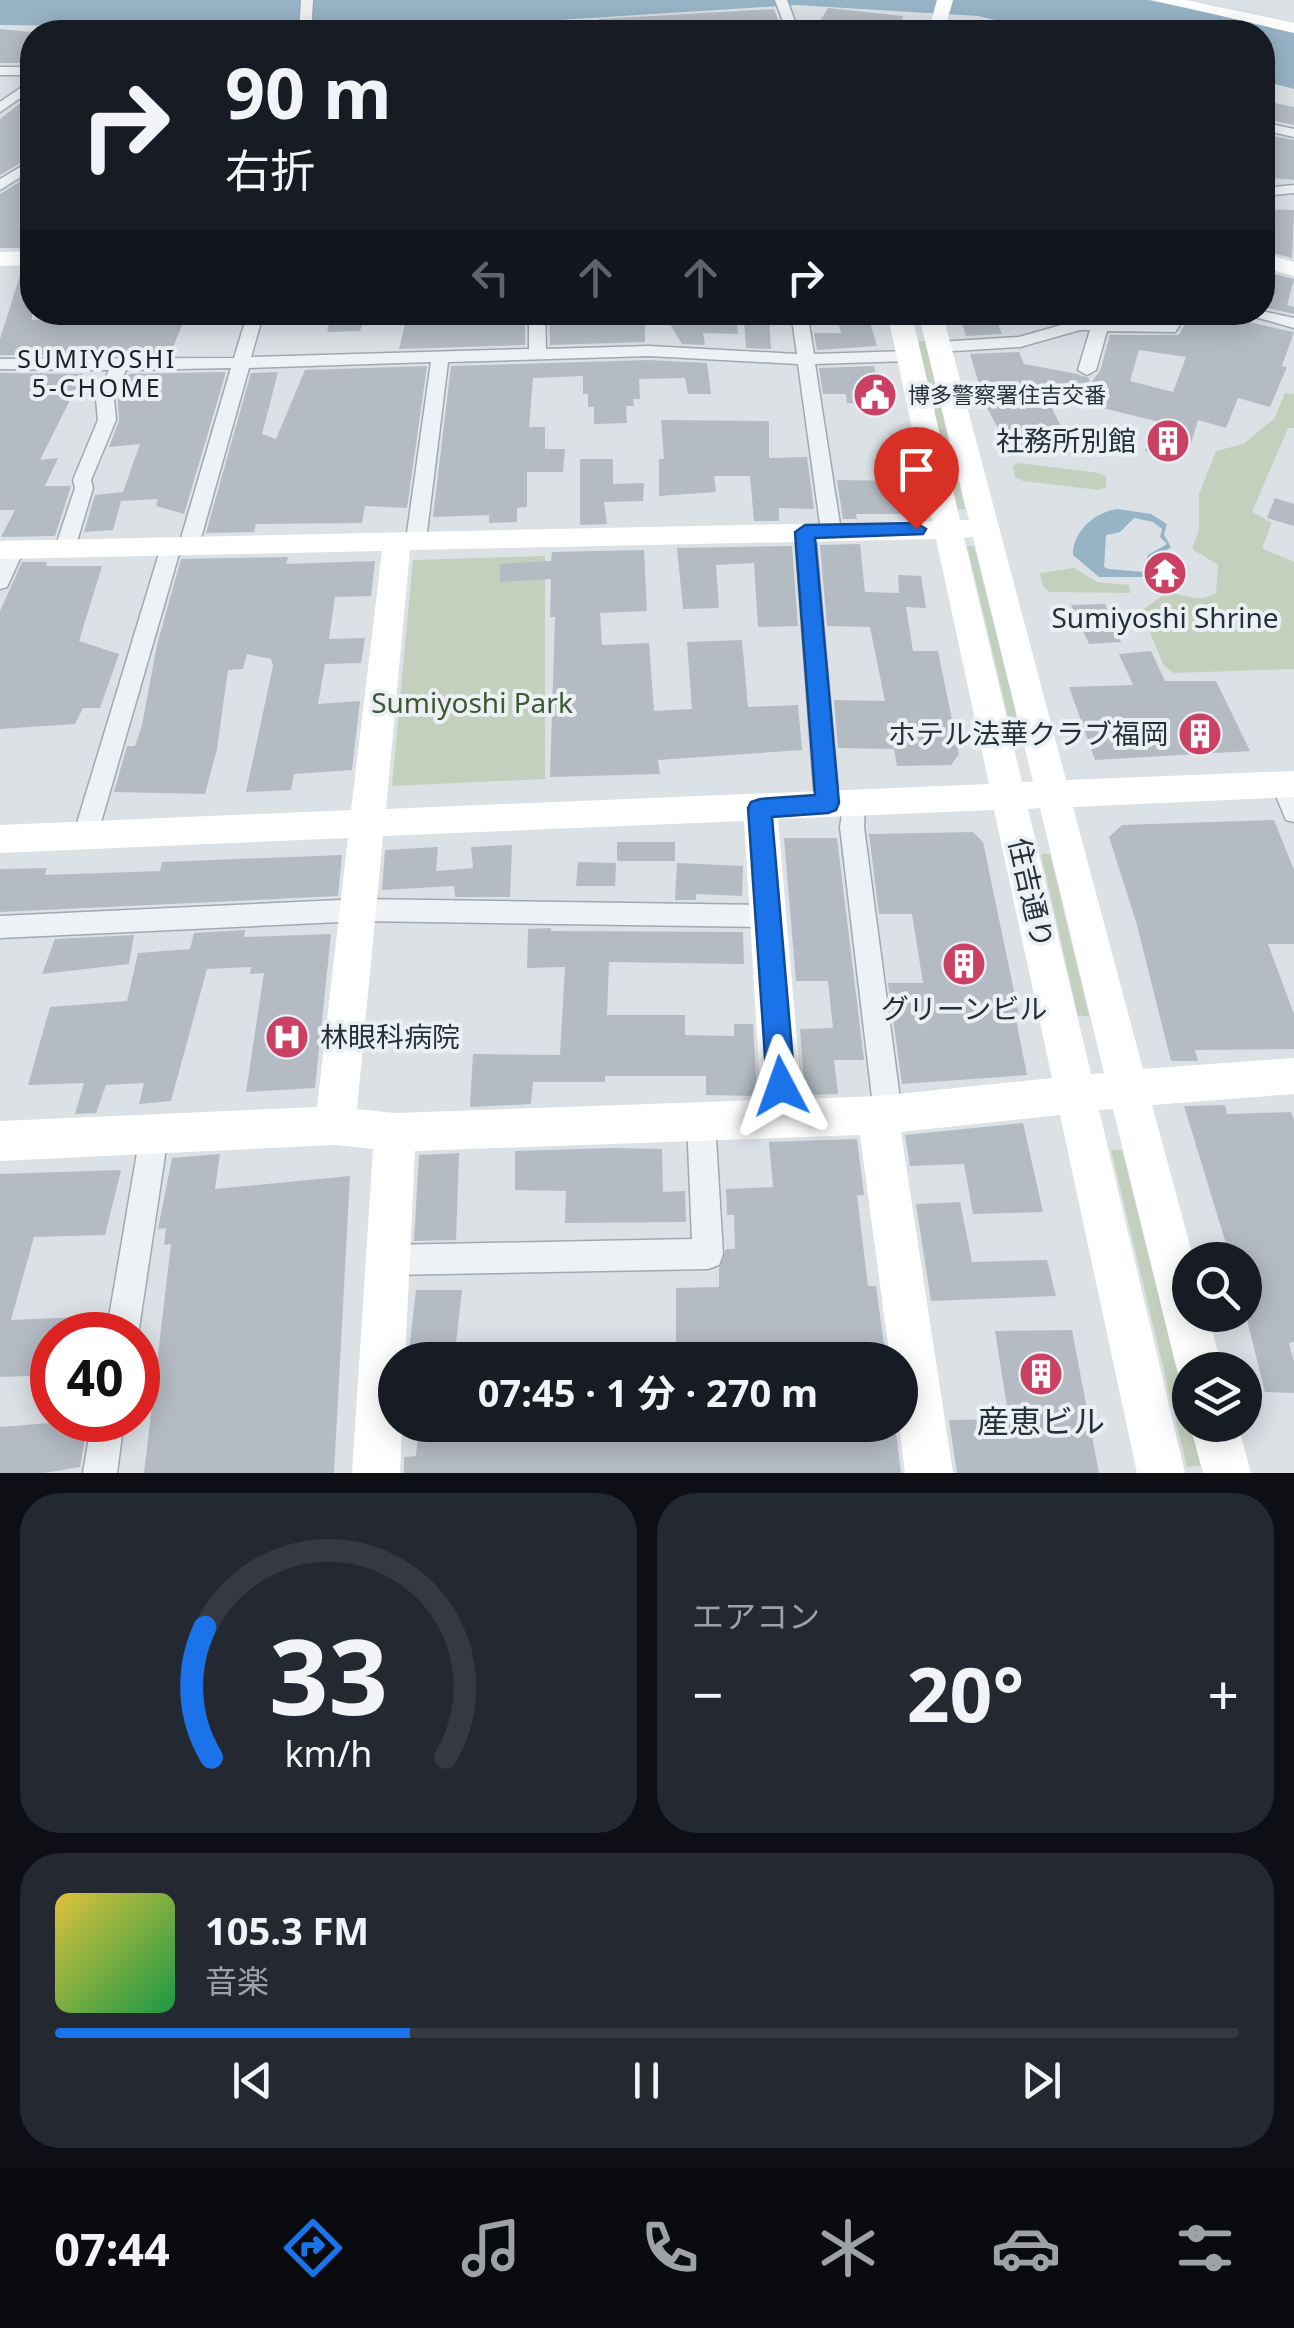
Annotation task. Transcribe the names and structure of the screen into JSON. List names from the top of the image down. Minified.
{"streets":{"street":["住吉通り"]},"districts":["SUMIYOSHI 5-CHOME"],"parks":["Sumiyoshi Park"],"places":{"public building":["博多警察署住吉交番"],"building":["社務所別館","ホテル法華クラブ福岡","グリーンビル","産恵ビル"],"temple":["Sumiyoshi Shrine"],"hospital":["林眼科病院"]},"page":{"turn":["90 m","右折"],"limit":"40","trip":"07:45 · 1 分 · 270 m","tile":"エアコン","heat":["−","20°","+"],"song":["105.3 FM","音楽"],"tabs":"07:44","gauge":["33","km/h"]}}
